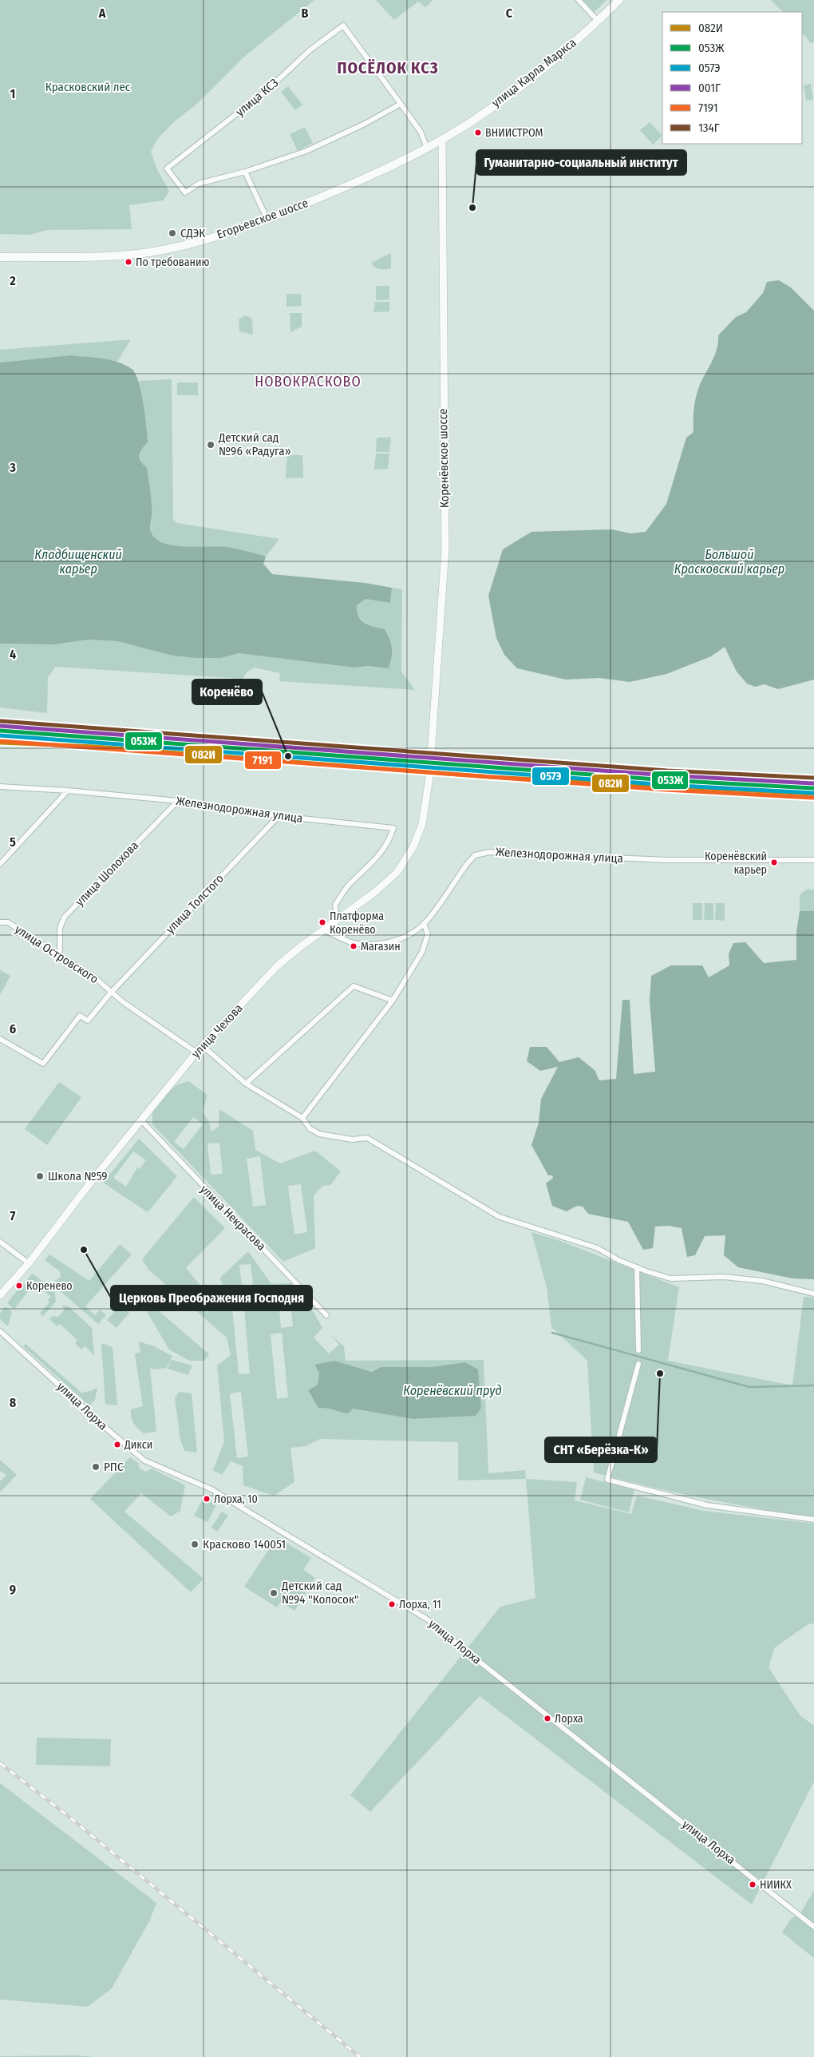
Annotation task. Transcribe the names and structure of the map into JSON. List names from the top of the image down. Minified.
{"streets":{"main road":["улица Карла Маркса","Егорьевское шоссе","Коренёвское шоссе","улица Чехова"],"street":["улица КСЗ","Железнодорожная улица","улица Шолохова","улица Толстого","улица Островского","улица Некрасова","улица Лорха"]},"crossings":[["улица Карла Маркса","Егорьевское шоссе"],["улица Карла Маркса","Коренёвское шоссе"],["улица КСЗ","Егорьевское шоссе"],["Егорьевское шоссе","Коренёвское шоссе"],["Коренёвское шоссе","улица Чехова"],["Железнодорожная улица","улица Шолохова"],["Железнодорожная улица","улица Толстого"],["Железнодорожная улица","улица Чехова"],["улица Шолохова","улица Островского"],["улица Толстого","улица Островского"],["улица Островского","улица Чехова"],["улица Чехова","улица Некрасова"]],"districts":["ПОСЁЛОК КСЗ","НОВОКРАСКОВО"],"water":["Кладбищенский карьер","Большой Красковский карьер","Коренёвский пруд"],"parks":["Красковский лес"],"places":["ВНИИСТРОМ","Гуманитарно-социальный институт","СДЭК","По требованию","Детский сад №96 «Радуга»","Коренёво","Коренёвский карьер","Платформа Коренёво","Магазин","Школа №59","Церковь Преображения Господня","Коренево","СНТ «Берёзка-К»","Дикси","РПС","Лорха, 10","Красково 140051","Детский сад №94 \"Колосок\"","Лорха, 11","Лорха","НИИКХ"],"lines":["transit line 134Г","transit line 001Г","transit line 053Ж","transit line 057Э","transit line 7191","transit line 082И"],"legend":["082И","053Ж","057Э","001Г","7191","134Г"],"grid":{"columns":["A","B","C"],"rows":["1","2","3","4","5","6","7","8","9"]}}
